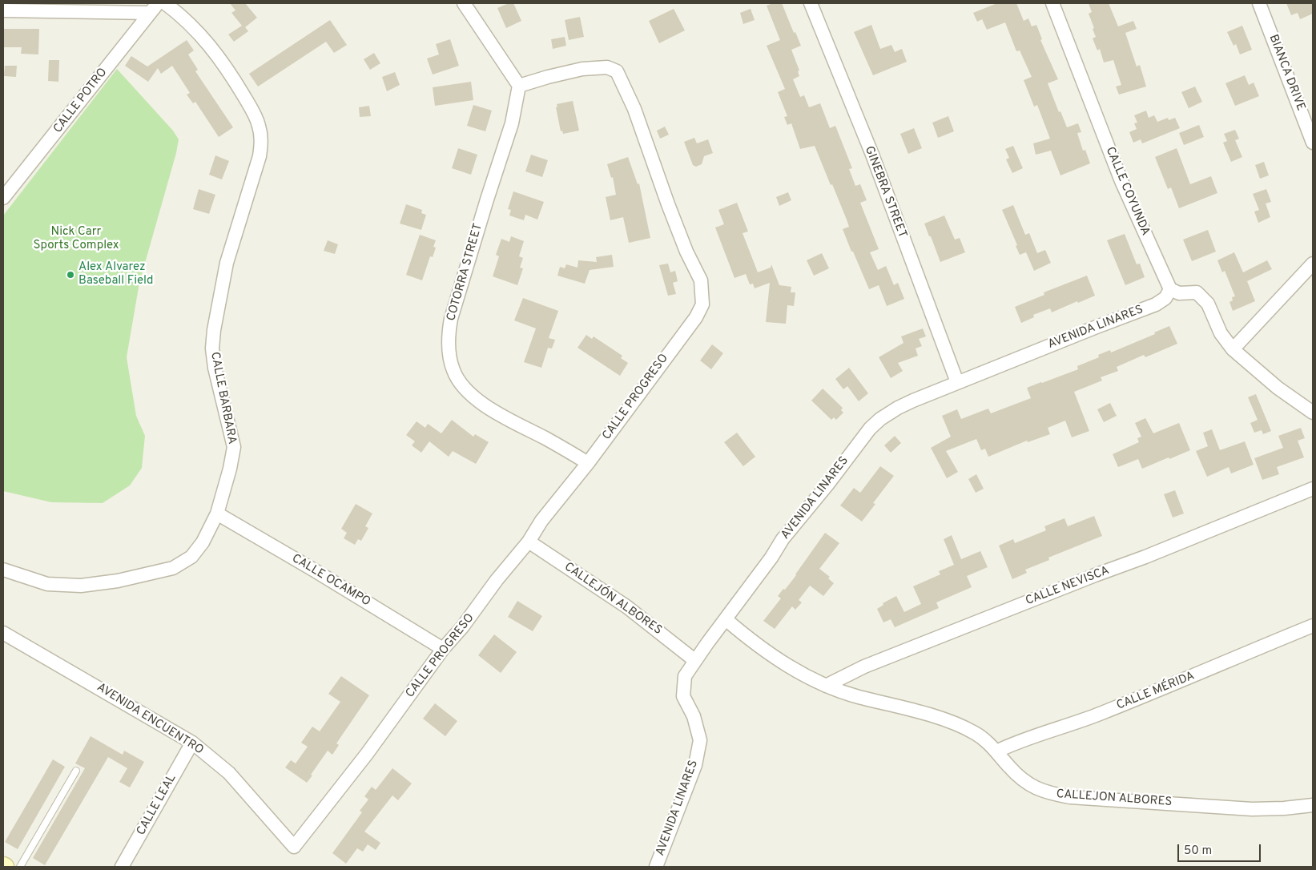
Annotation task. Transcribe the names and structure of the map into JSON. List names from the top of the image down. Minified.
{"streets":{"street":["BIANCA DRIVE","CALLE POTRO","CALLE COYUNDA","GINEBRA STREET","COTORRA STREET","AVENIDA LINARES","CALLE PROGRESO","CALLE BARBARA","CALLE OCAMPO","CALLE NEVISCA","CALLEJÓN ALBORES","CALLE MÉRIDA","AVENIDA ENCUENTRO","CALLEJON ALBORES","CALLE LEAL"]},"crossings":[["CALLE COYUNDA","AVENIDA LINARES"],["GINEBRA STREET","AVENIDA LINARES"],["COTORRA STREET","CALLE PROGRESO"],["AVENIDA LINARES","CALLEJÓN ALBORES"],["AVENIDA LINARES","CALLEJON ALBORES"],["CALLE PROGRESO","CALLE OCAMPO"],["CALLE PROGRESO","CALLEJÓN ALBORES"],["CALLE PROGRESO","AVENIDA ENCUENTRO"],["CALLE BARBARA","CALLE OCAMPO"],["CALLE NEVISCA","CALLEJON ALBORES"],["CALLE MÉRIDA","CALLEJON ALBORES"],["AVENIDA ENCUENTRO","CALLE LEAL"]],"parks":["Nick Carr Sports Complex"],"places":["Alex Alvarez Baseball Field"],"scale_bar":"50 m"}
